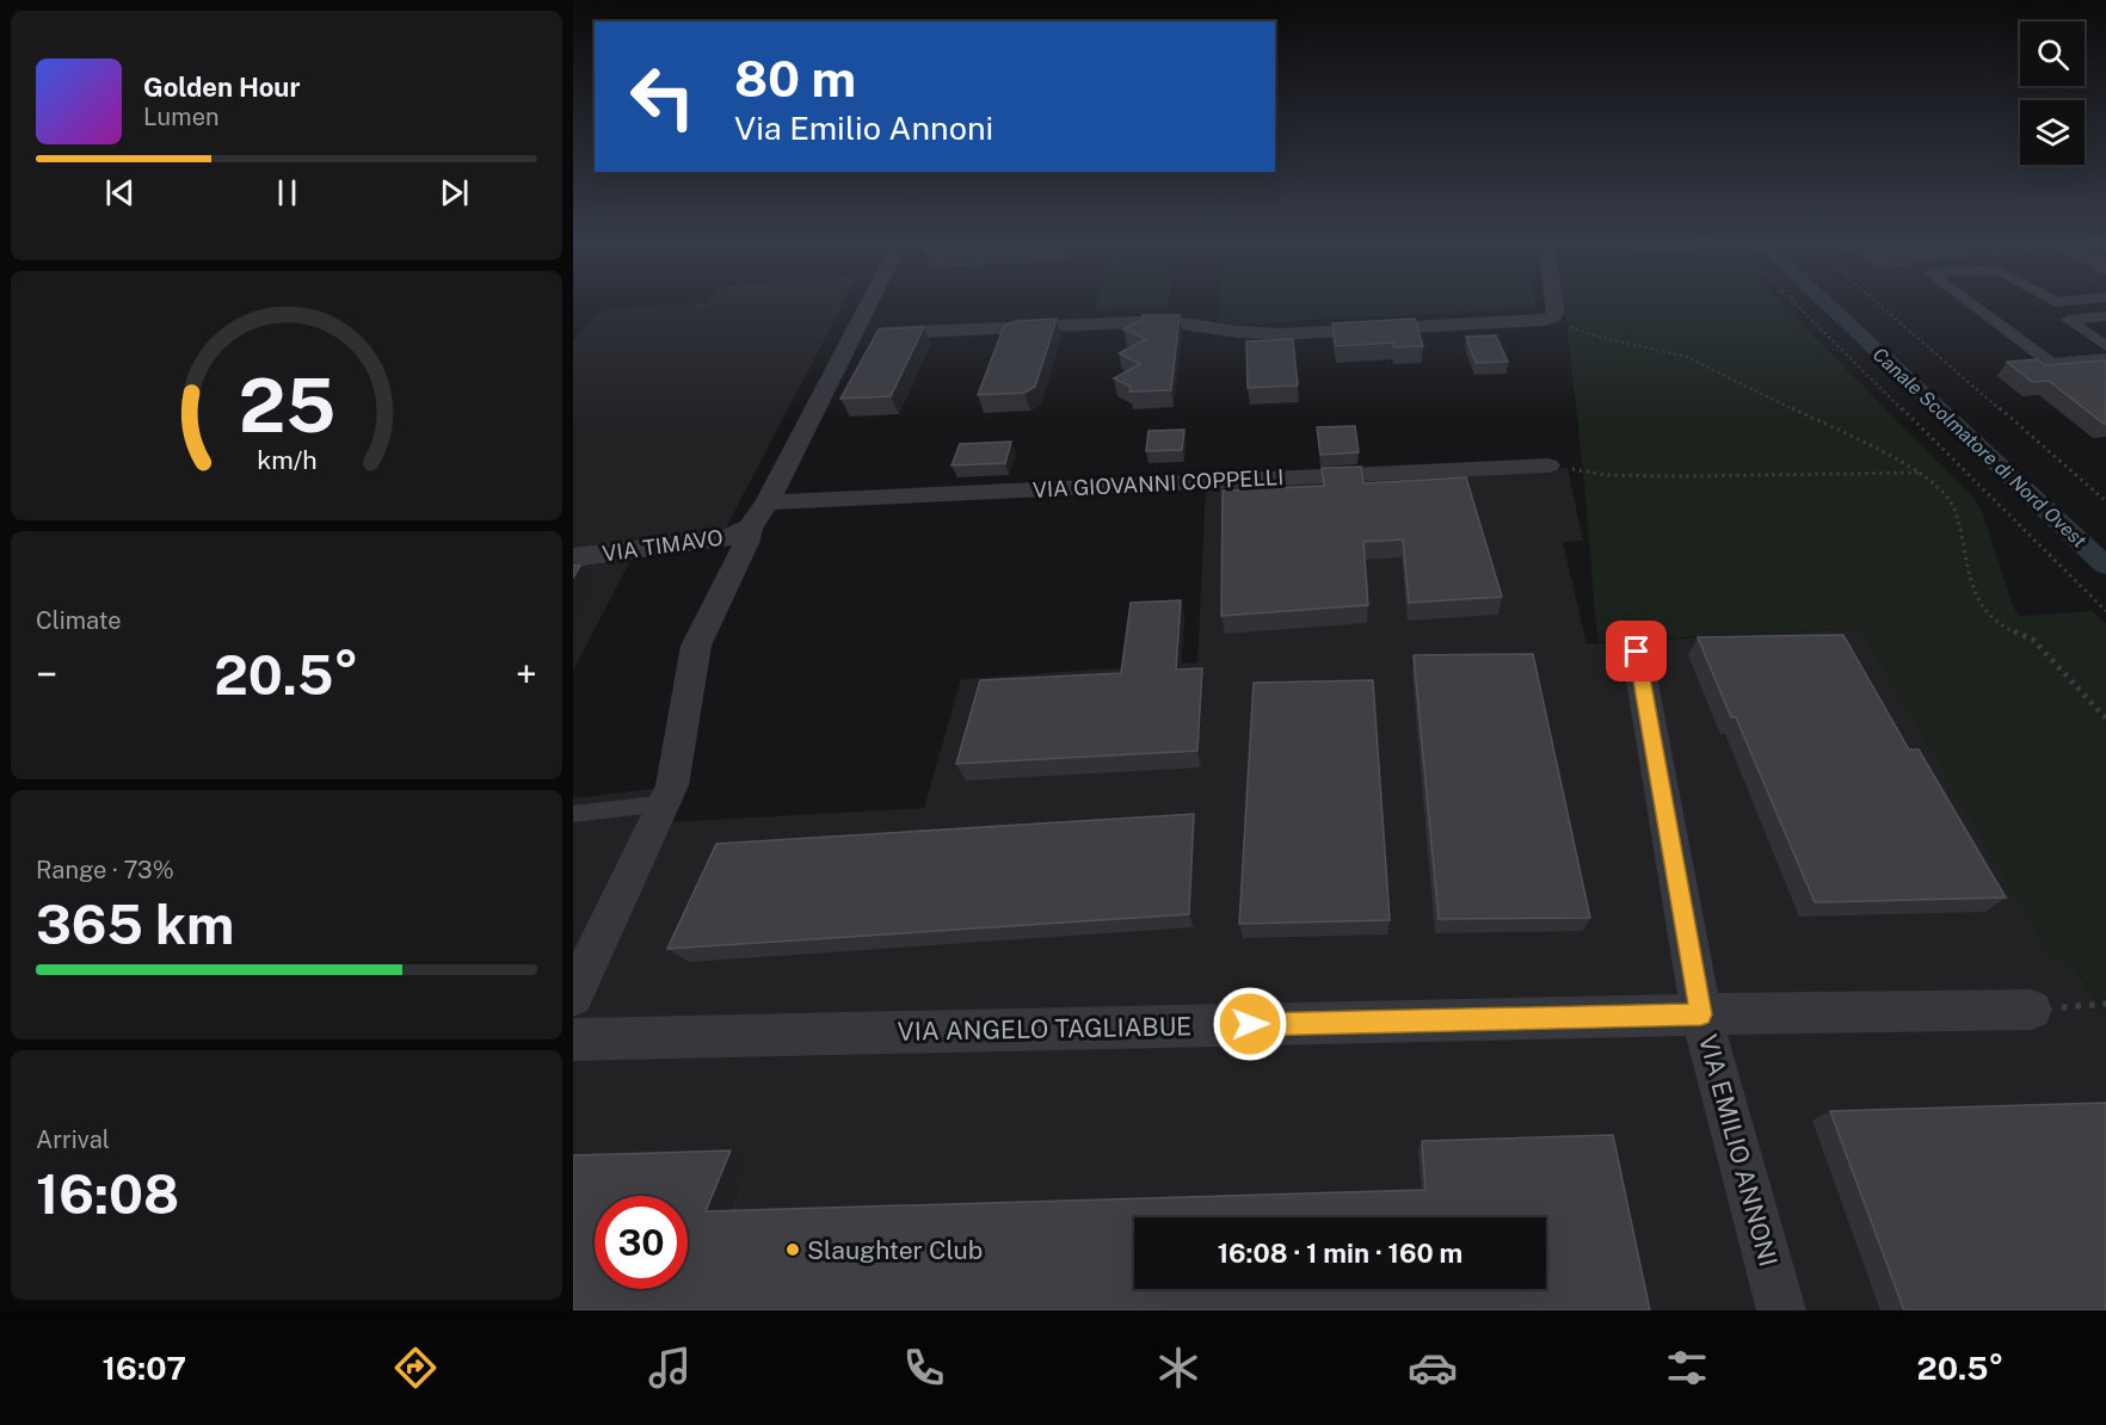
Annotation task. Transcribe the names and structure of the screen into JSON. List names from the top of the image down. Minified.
{"streets":{"street":["VIA GIOVANNI COPPELLI","VIA TIMAVO","VIA ANGELO TAGLIABUE","VIA EMILIO ANNONI"]},"crossings":[["VIA GIOVANNI COPPELLI","VIA TIMAVO"],["VIA ANGELO TAGLIABUE","VIA EMILIO ANNONI"]],"water":["Canale Scolmatore di Nord Ovest"],"places":["Slaughter Club"],"page":{"turn":["80 m","Via Emilio Annoni"],"song":["Golden Hour","Lumen"],"tile":["Climate",["Range · 73%","365 km"],["Arrival","16:08"]],"heat":["−","20.5°","+"],"limit":"30","trip":"16:08 · 1 min · 160 m","tabs":["16:07","20.5°"],"gauge":["25","km/h"]}}
